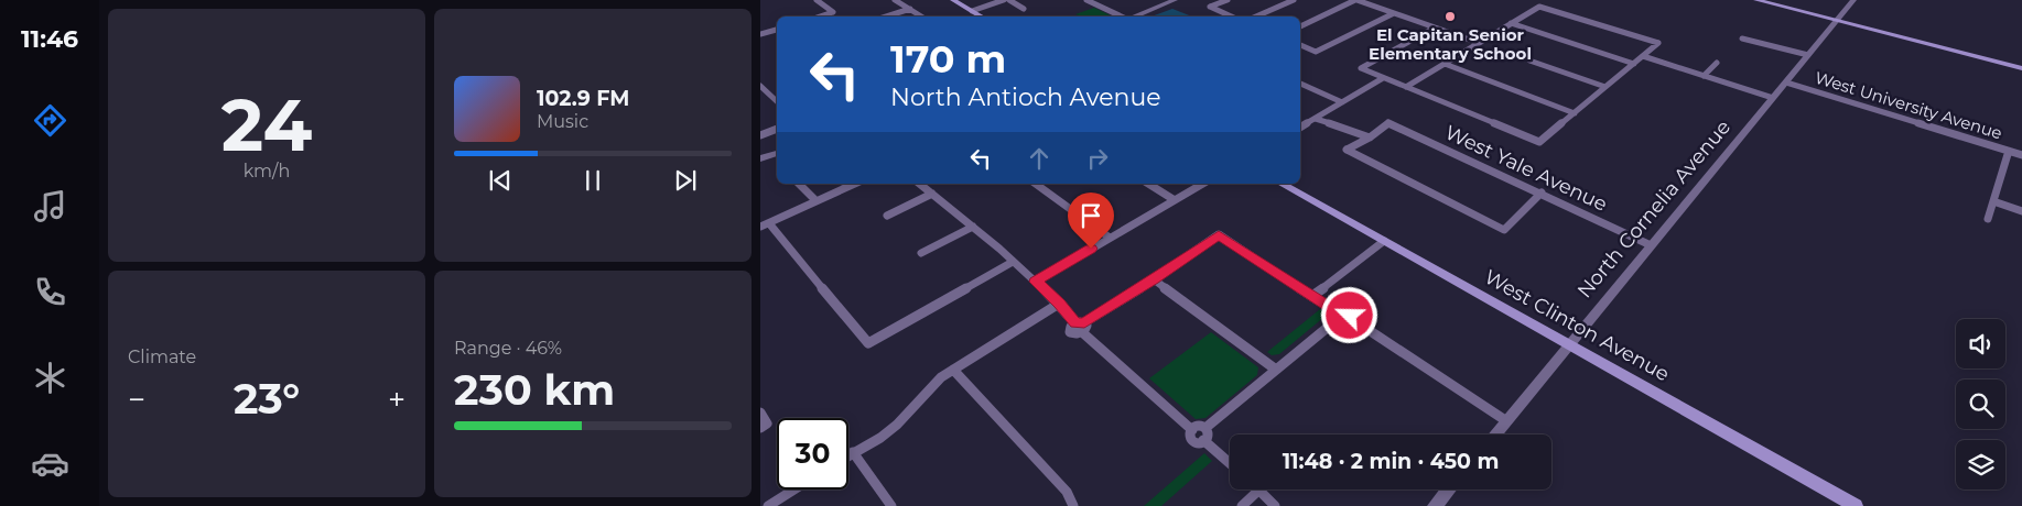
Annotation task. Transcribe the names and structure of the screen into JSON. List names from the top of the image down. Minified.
{"streets":{"main road":["West Clinton Avenue"],"street":["West University Avenue","West Yale Avenue","North Cornelia Avenue"]},"crossings":[["West University Avenue","North Cornelia Avenue"],["West Yale Avenue","North Cornelia Avenue"],["North Cornelia Avenue","West Clinton Avenue"]],"places":["El Capitan Senior Elementary School"],"page":{"tabs":"11:46","tile":[["24","km/h"],"Climate",["Range · 46%","230 km"]],"turn":["170 m","North Antioch Avenue"],"song":["102.9 FM","Music"],"heat":["−","23°","+"],"limit":"30","trip":"11:48 · 2 min · 450 m"}}
